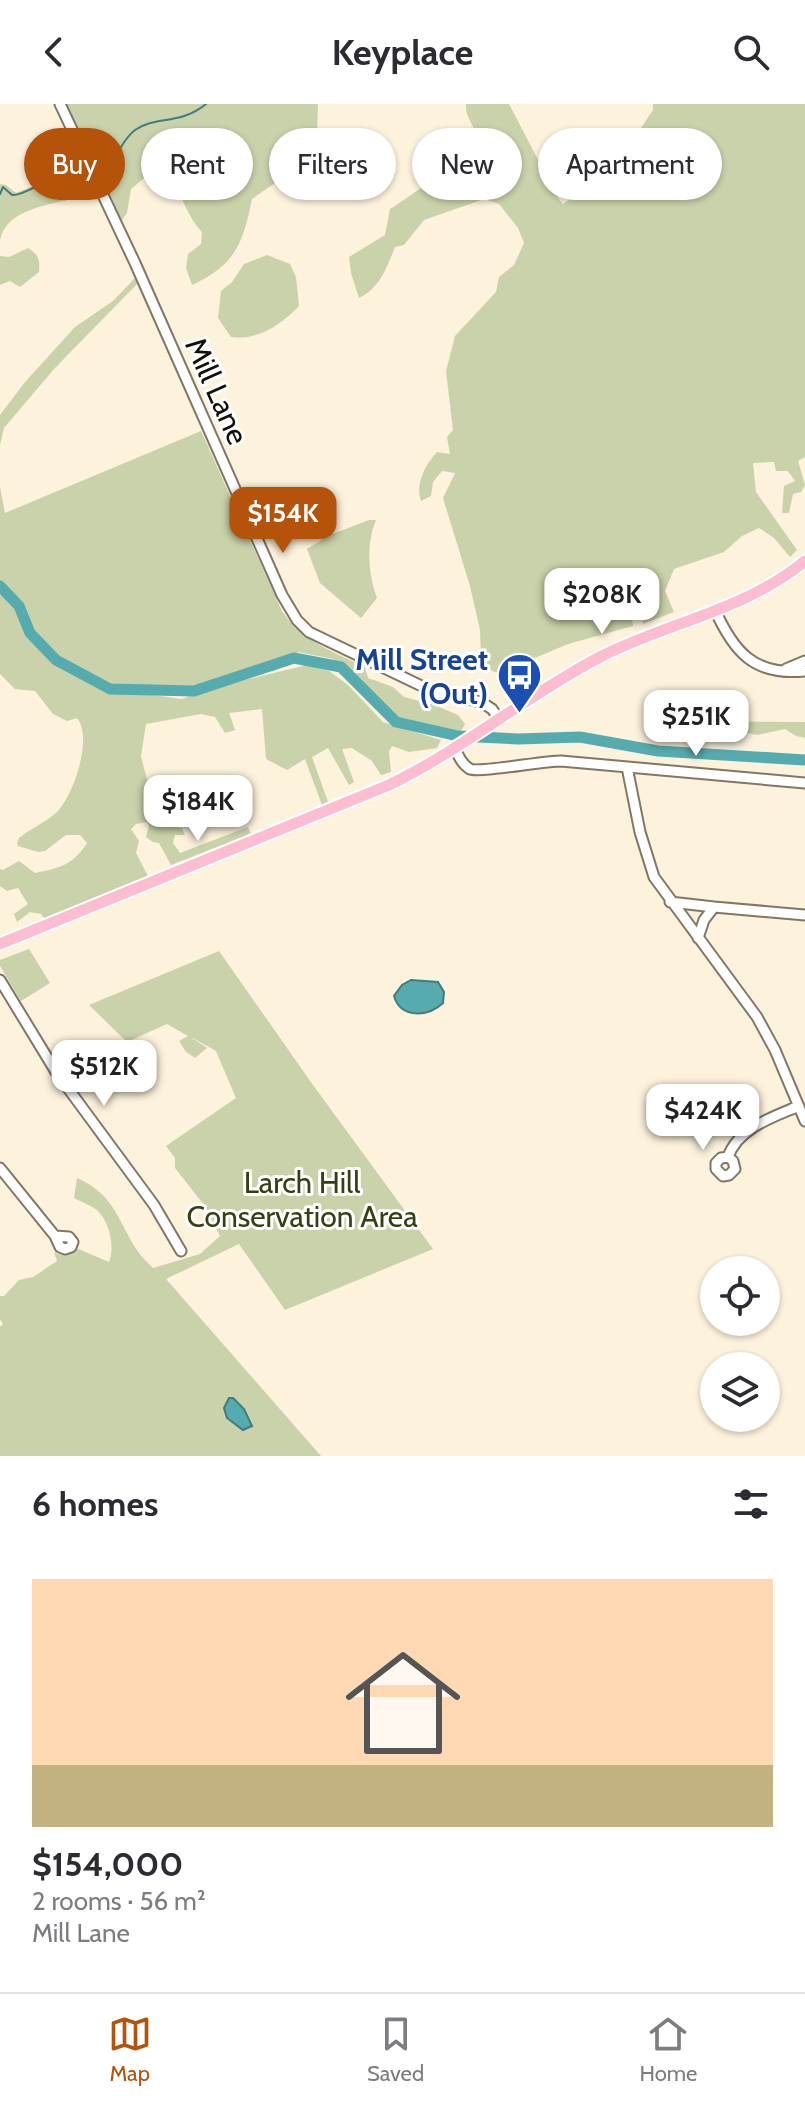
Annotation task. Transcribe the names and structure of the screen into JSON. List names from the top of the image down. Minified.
{"streets":{"street":["Mill Lane"]},"parks":["Larch Hill Conservation Area"],"places":{"bus stop":["Mill Street (Out)"]},"page":{"header":"Keyplace","chip":["Buy","Rent","Filters","New","Apartment"],"price":["$154K","$208K","$251K","$184K","$512K","$424K"],"heading":"6 homes","list":[{"name":"$154,000","note":"2 rooms · 56 m² · Mill Lane"}],"tabs":["Map","Saved","Home"]}}
